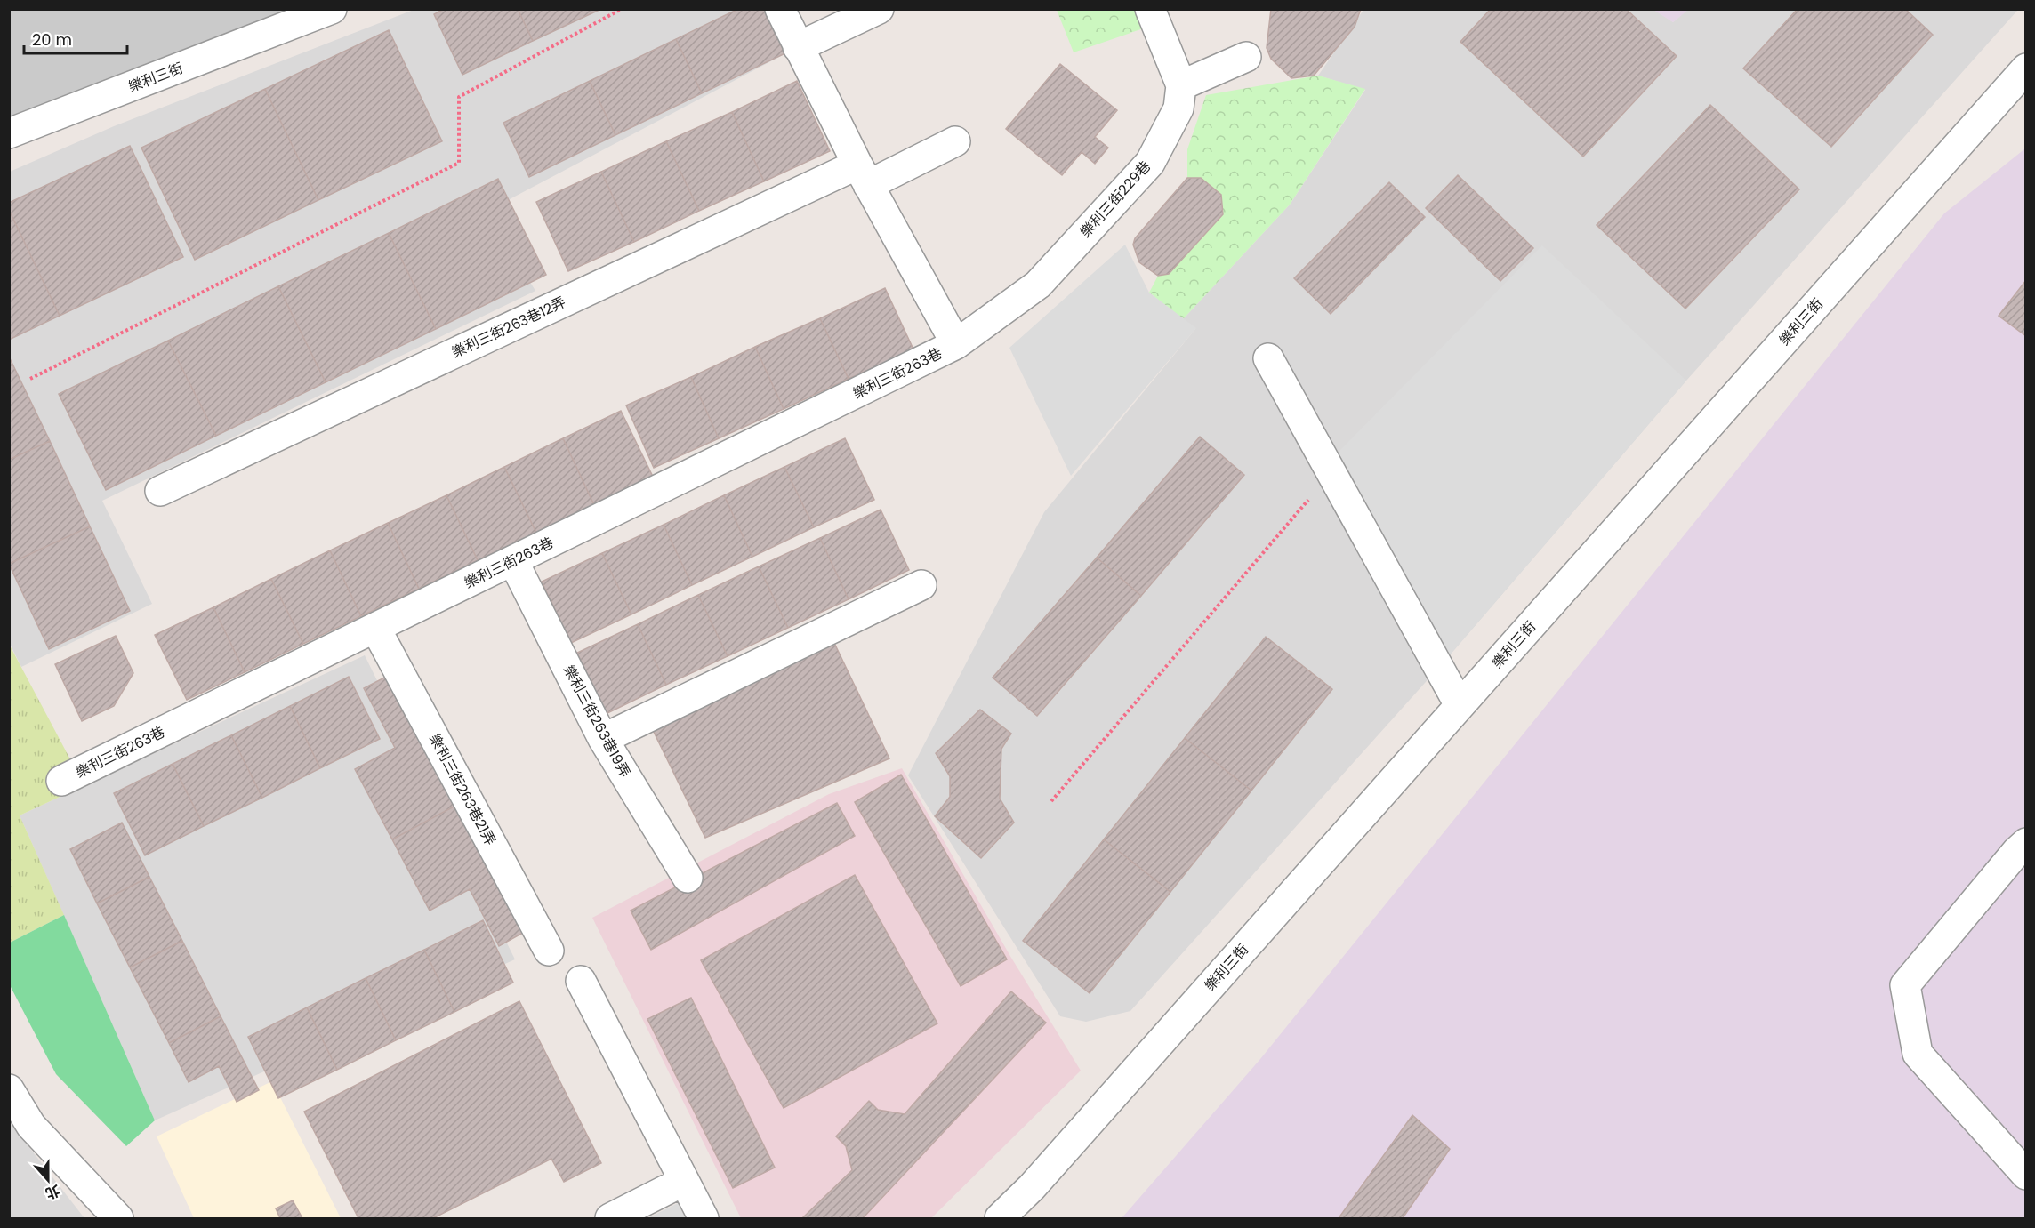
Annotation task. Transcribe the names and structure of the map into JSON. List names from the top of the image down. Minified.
{"streets":{"street":["樂利三街","樂利三街229巷","樂利三街263巷12弄","樂利三街263巷","樂利三街263巷19弄","樂利三街263巷21弄"]},"crossings":[["樂利三街229巷","樂利三街263巷"],["樂利三街263巷","樂利三街263巷19弄"],["樂利三街263巷","樂利三街263巷21弄"]],"scale_bar":"20 m","north":"bottom"}
